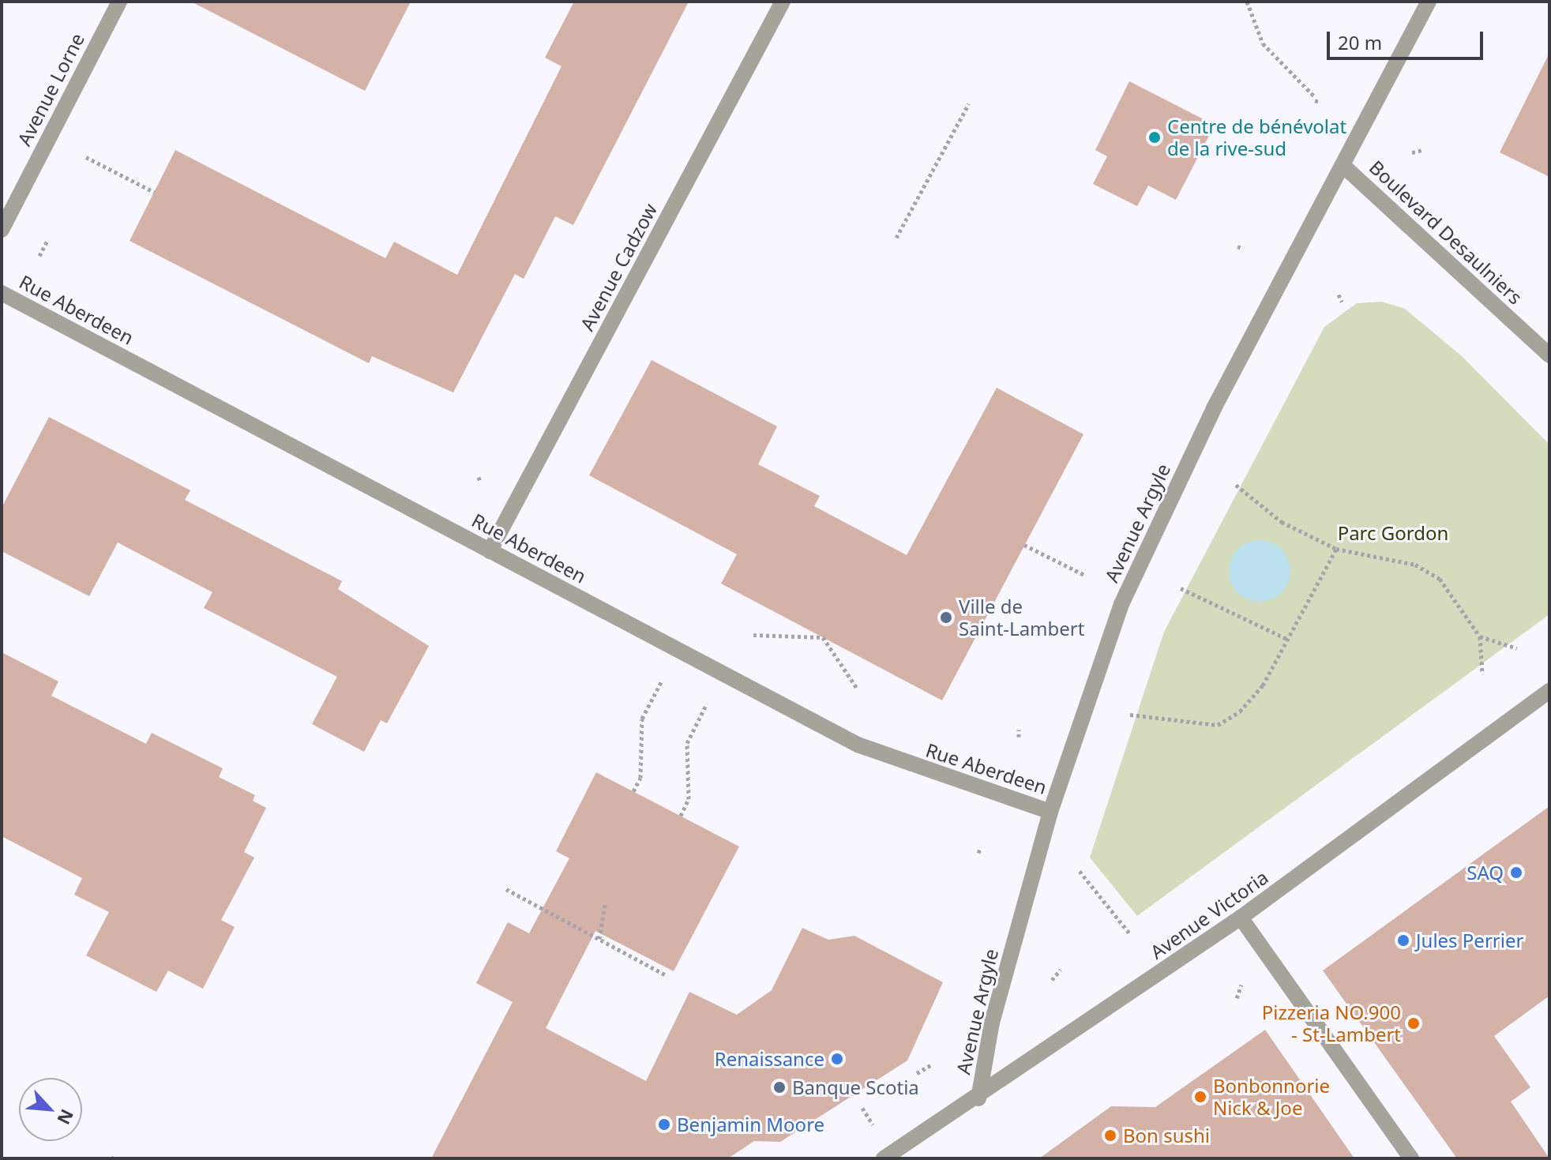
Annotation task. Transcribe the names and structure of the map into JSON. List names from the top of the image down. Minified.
{"streets":{"street":["Avenue Lorne","Boulevard Desaulniers","Avenue Cadzow","Rue Aberdeen","Avenue Argyle","Avenue Victoria"]},"crossings":[["Boulevard Desaulniers","Avenue Argyle"],["Avenue Cadzow","Rue Aberdeen"],["Rue Aberdeen","Avenue Argyle"],["Avenue Argyle","Avenue Victoria"]],"parks":["Parc Gordon"],"places":["Centre de bénévolat de la rive-sud","Ville de Saint-Lambert","SAQ","Jules Perrier","Pizzeria NO.900 - St-Lambert","Renaissance","Banque Scotia","Bonbonnorie Nick & Joe","Benjamin Moore","Bon sushi"],"scale_bar":"20 m","north":"bottom right"}
